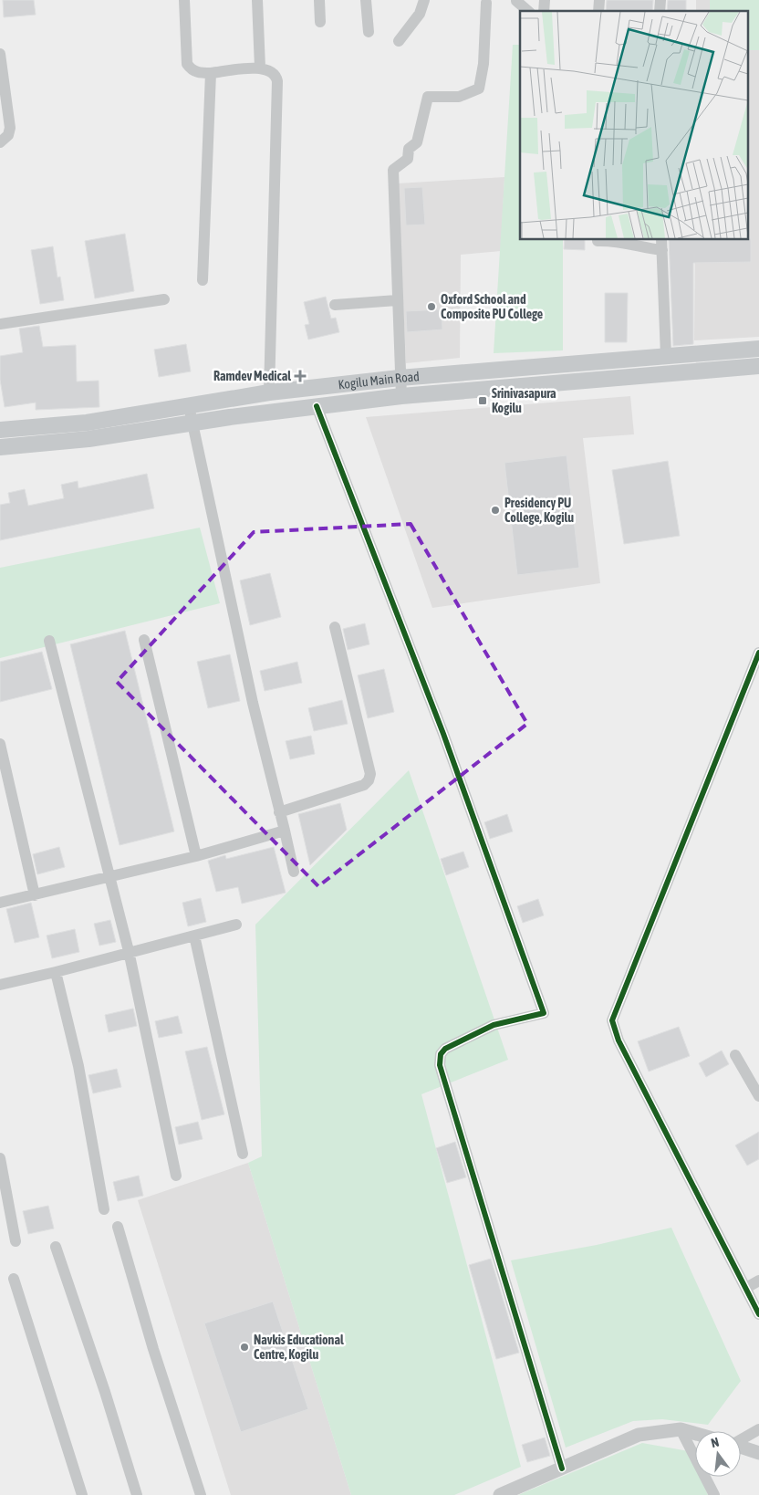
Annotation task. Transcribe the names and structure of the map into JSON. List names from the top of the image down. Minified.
{"streets":{"main road":["Kogilu Main Road"]},"places":{"other":["Oxford School and Composite PU College","Presidency PU College, Kogilu","Navkis Educational Centre, Kogilu"],"health":["Ramdev Medical"],"transit":["Srinivasapura Kogilu"]},"north":"top"}
